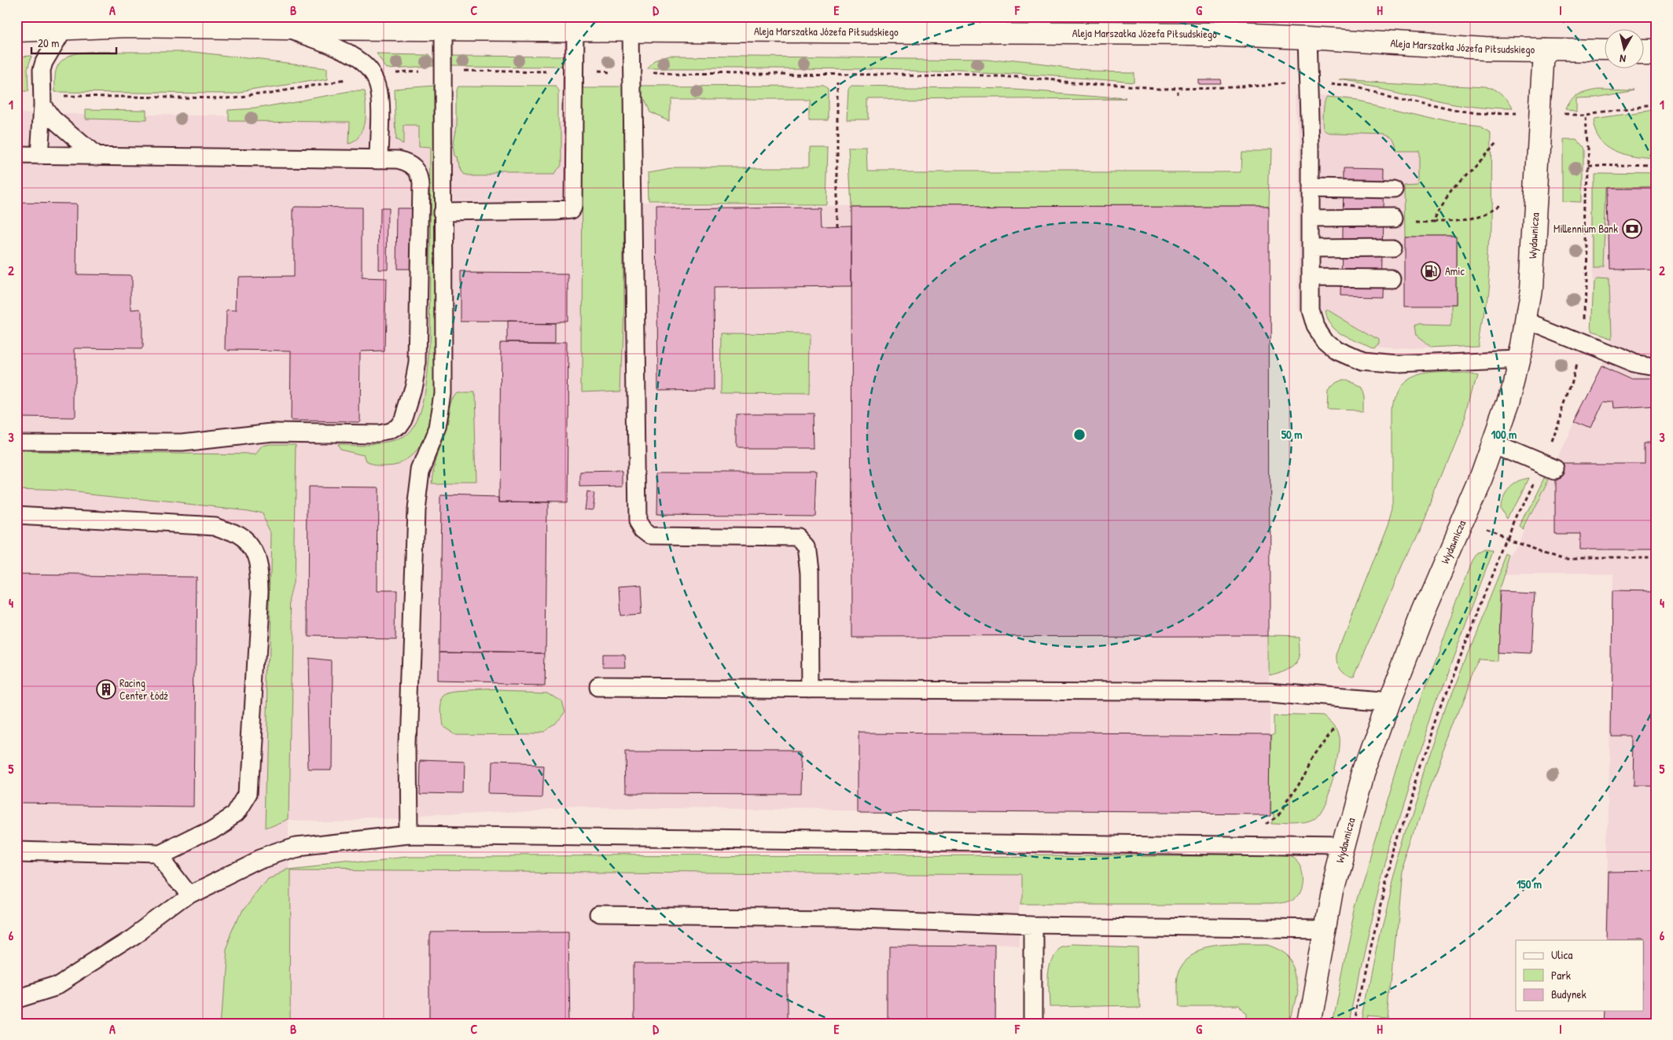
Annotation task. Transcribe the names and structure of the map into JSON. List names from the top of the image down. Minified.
{"streets":{"main road":["Aleja Marszałka Józefa Piłsudskiego","Wydawnicza"]},"crossings":[["Aleja Marszałka Józefa Piłsudskiego","Wydawnicza"]],"places":{"bank":["Millennium Bank"],"fuel station":["Amic"],"building":["Racing Center Łódź"]},"legend":["Ulica","Park","Budynek"],"scale_bar":"20 m","north":"bottom","grid":{"columns":["A","B","C","D","E","F","G","H","I"],"rows":["1","2","3","4","5","6"]},"rings":["50 m","100 m","150 m"]}
